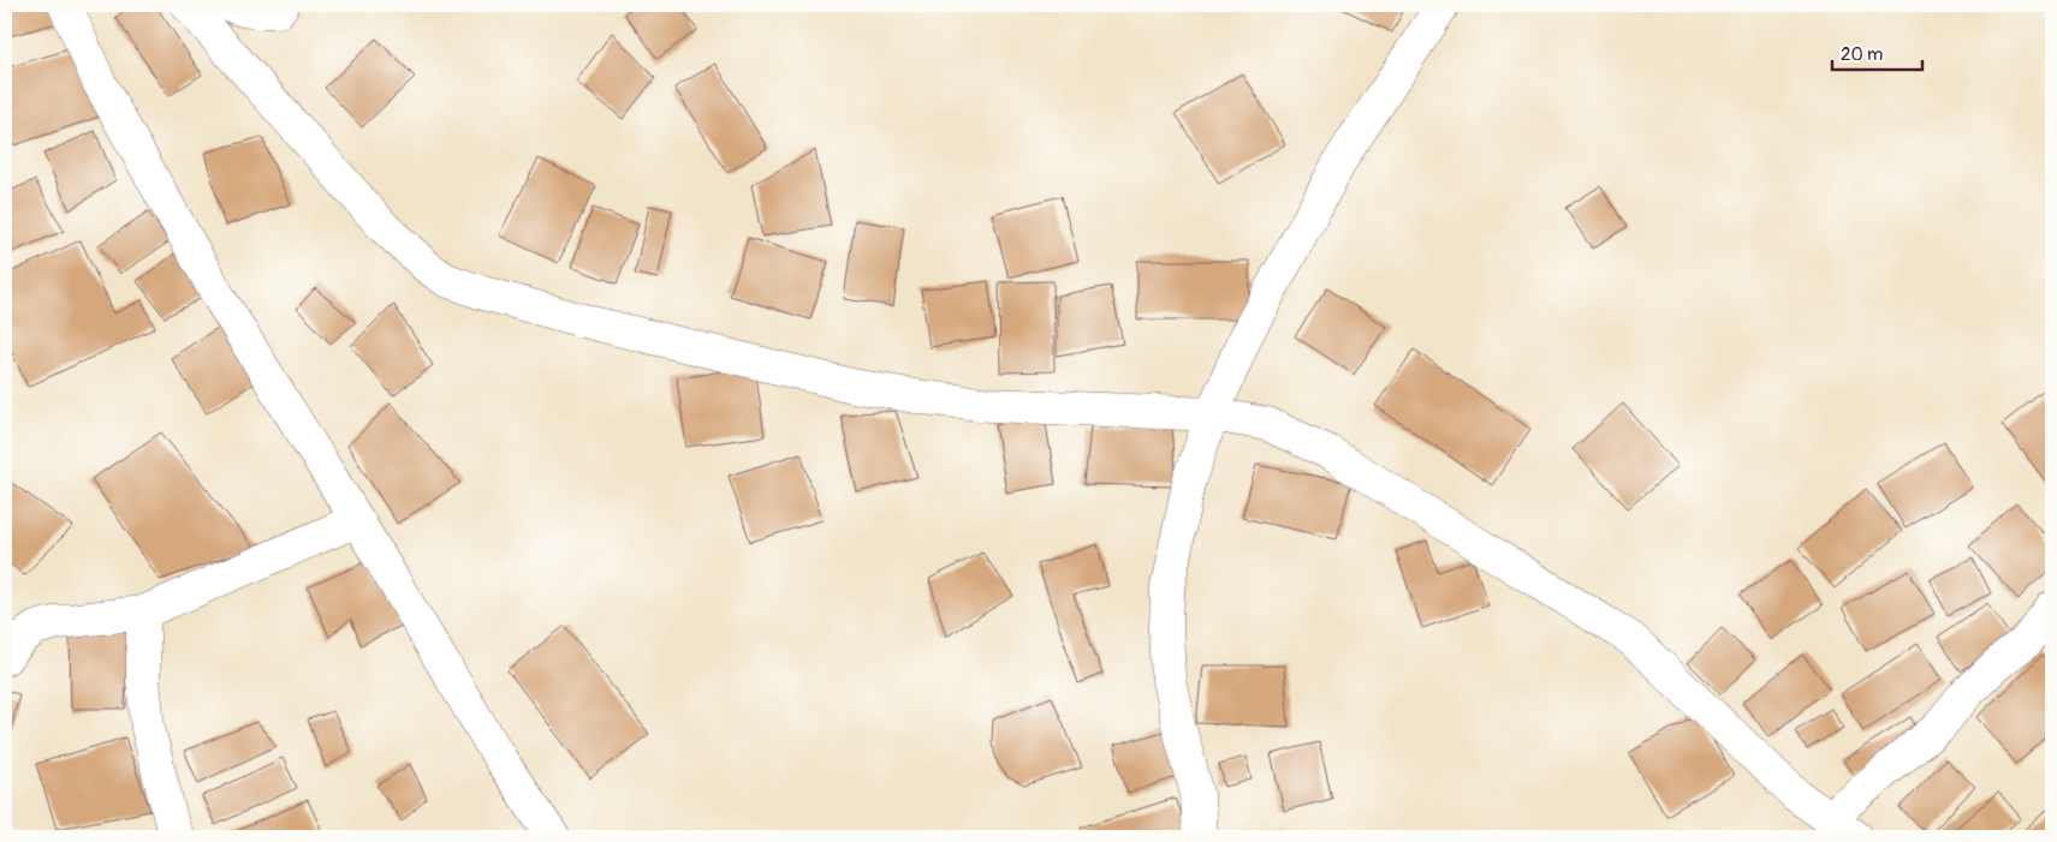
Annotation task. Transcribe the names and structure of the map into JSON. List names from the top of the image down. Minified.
{"scale_bar":"20 m"}
